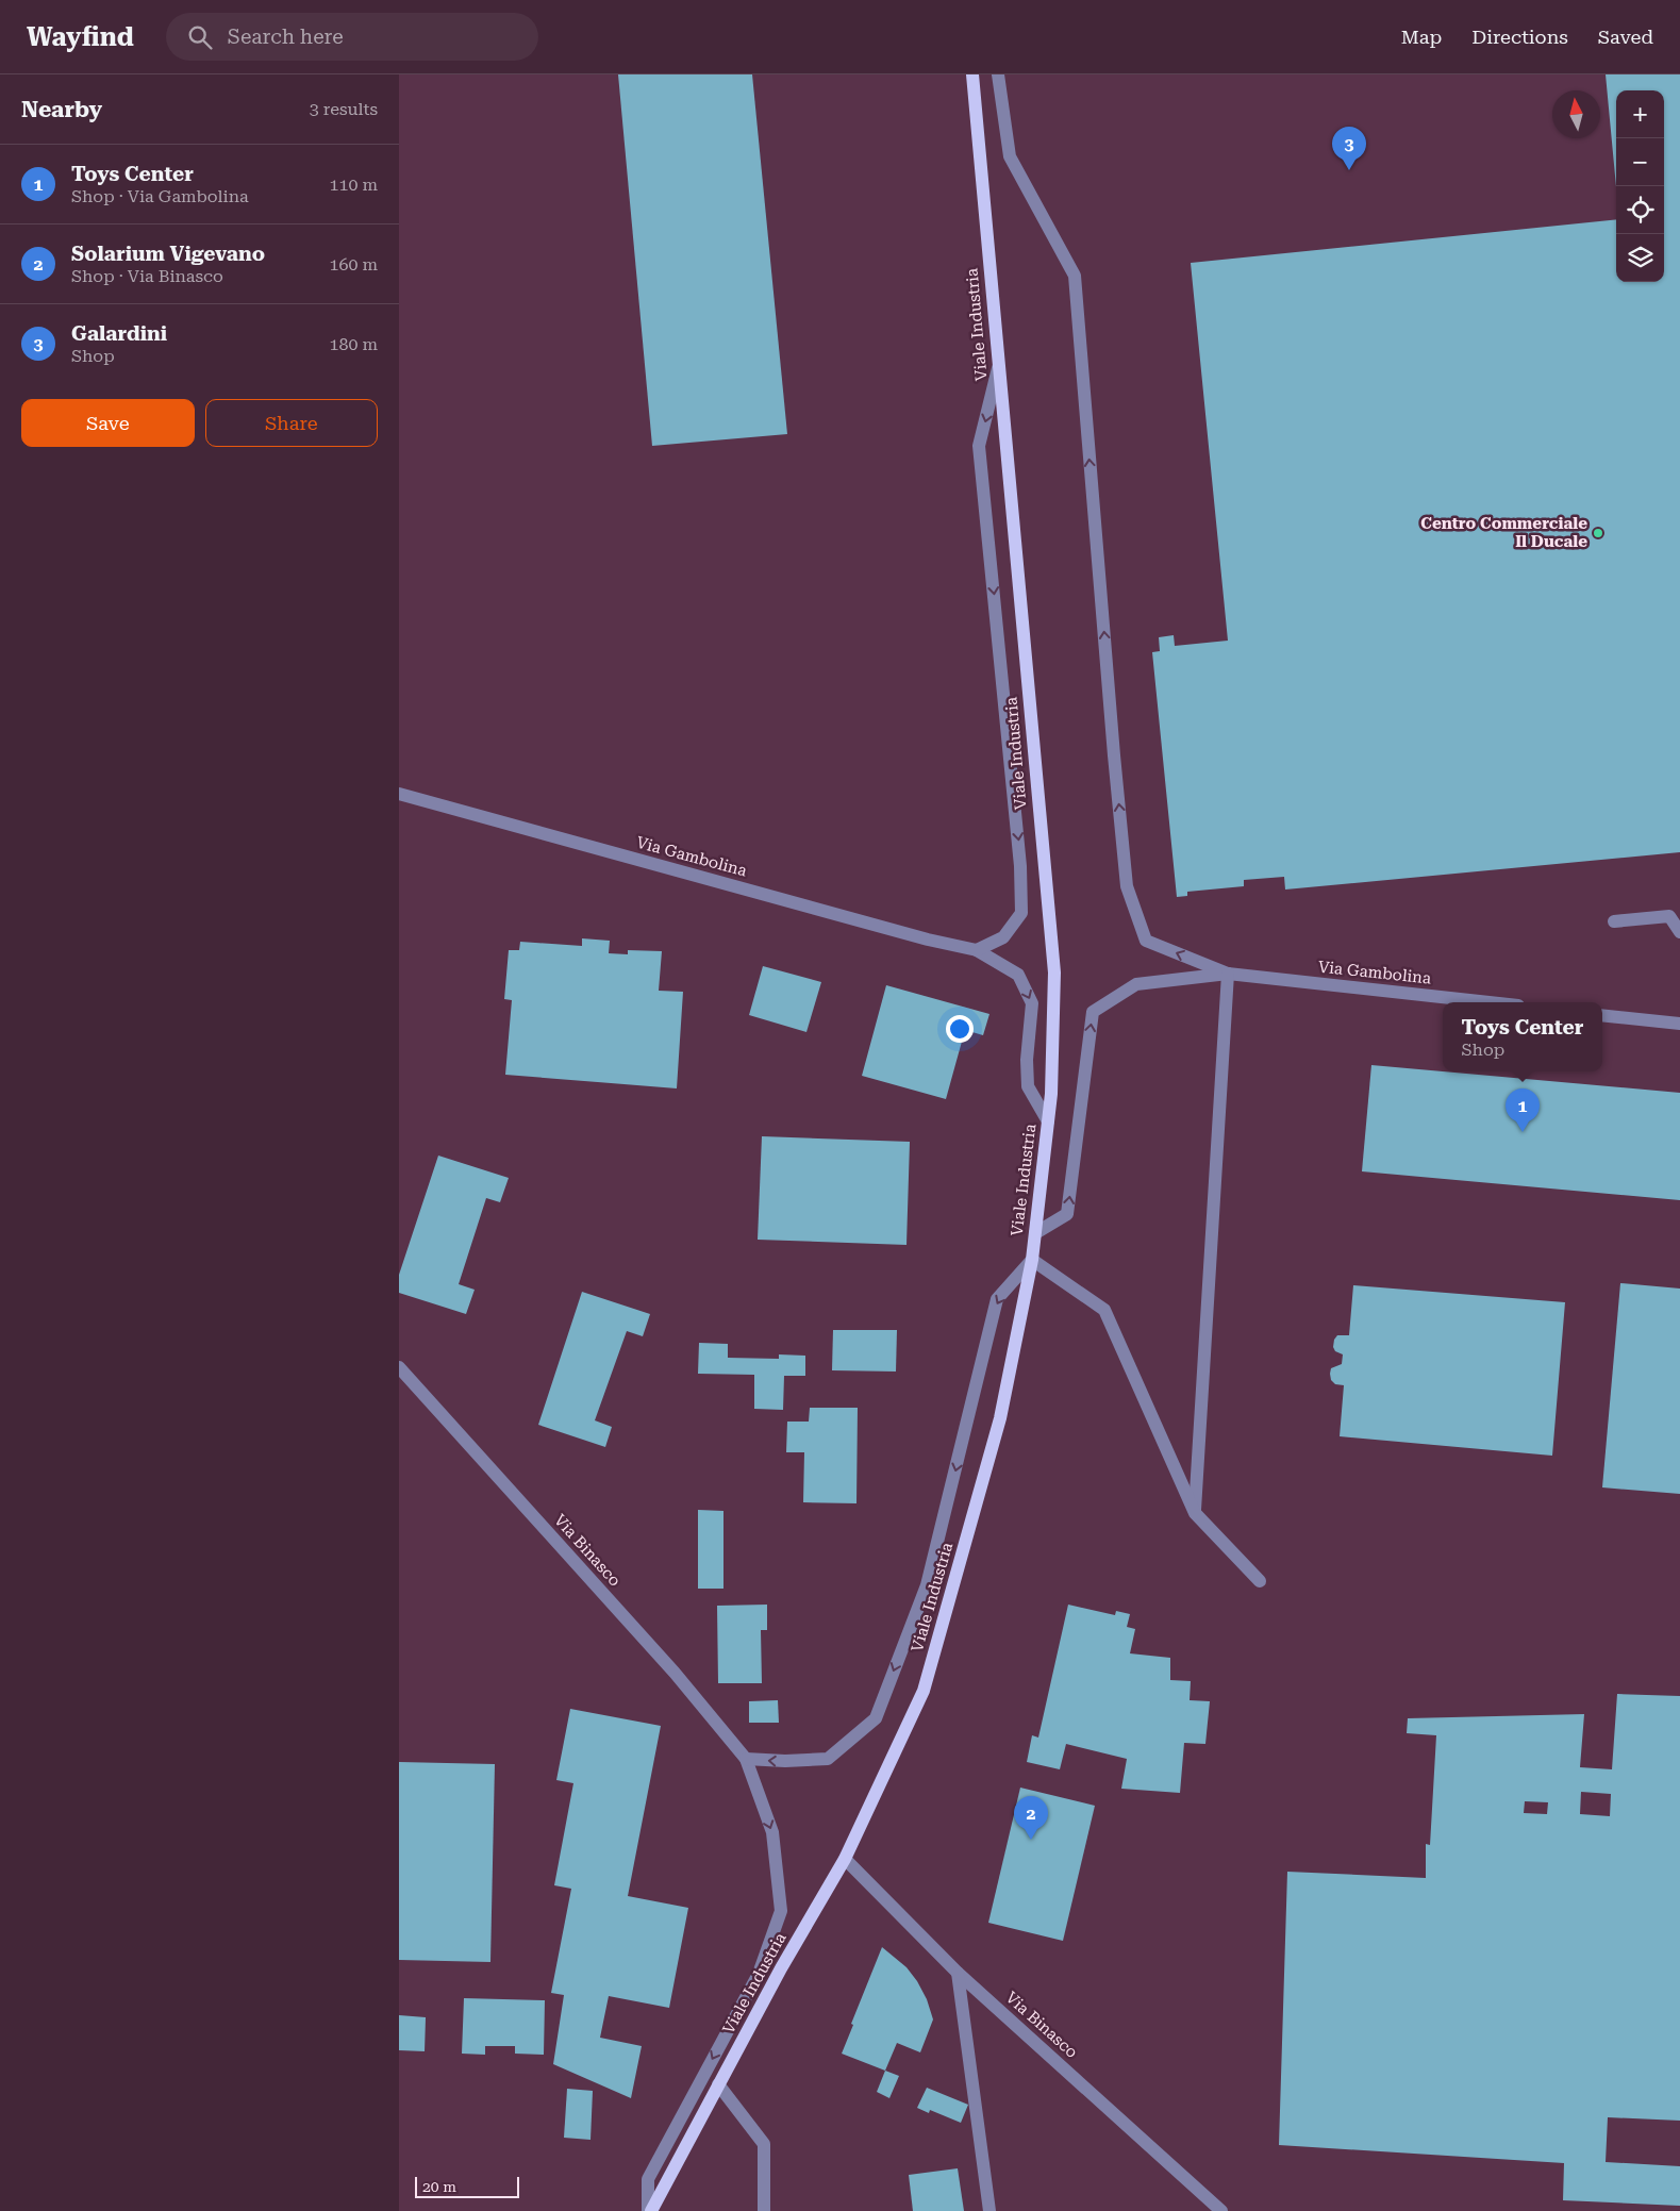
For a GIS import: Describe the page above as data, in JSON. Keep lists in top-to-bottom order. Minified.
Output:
{"streets":{"main road":["Viale Industria"],"street":["Via Gambolina","Via Binasco"]},"crossings":[["Viale Industria","Via Gambolina"],["Viale Industria","Via Binasco"]],"places":["Centro Commerciale Il Ducale"],"scale_bar":"20 m","north":"top","page":{"header":"Wayfind","search":"Search here","nav":["Map","Directions","Saved"],"heading":["Nearby","3 results"],"map_buttons":["+","−"],"pins":["3","1","2"],"list":[{"mark":"1","name":"Toys Center","note":"Shop · Via Gambolina","value":"110 m"},{"mark":"2","name":"Solarium Vigevano","note":"Shop · Via Binasco","value":"160 m"},{"mark":"3","name":"Galardini","note":"Shop","value":"180 m"}],"buttons":["Save","Share"],"popup":["Toys Center","Shop"],"scale":"20 m"}}
